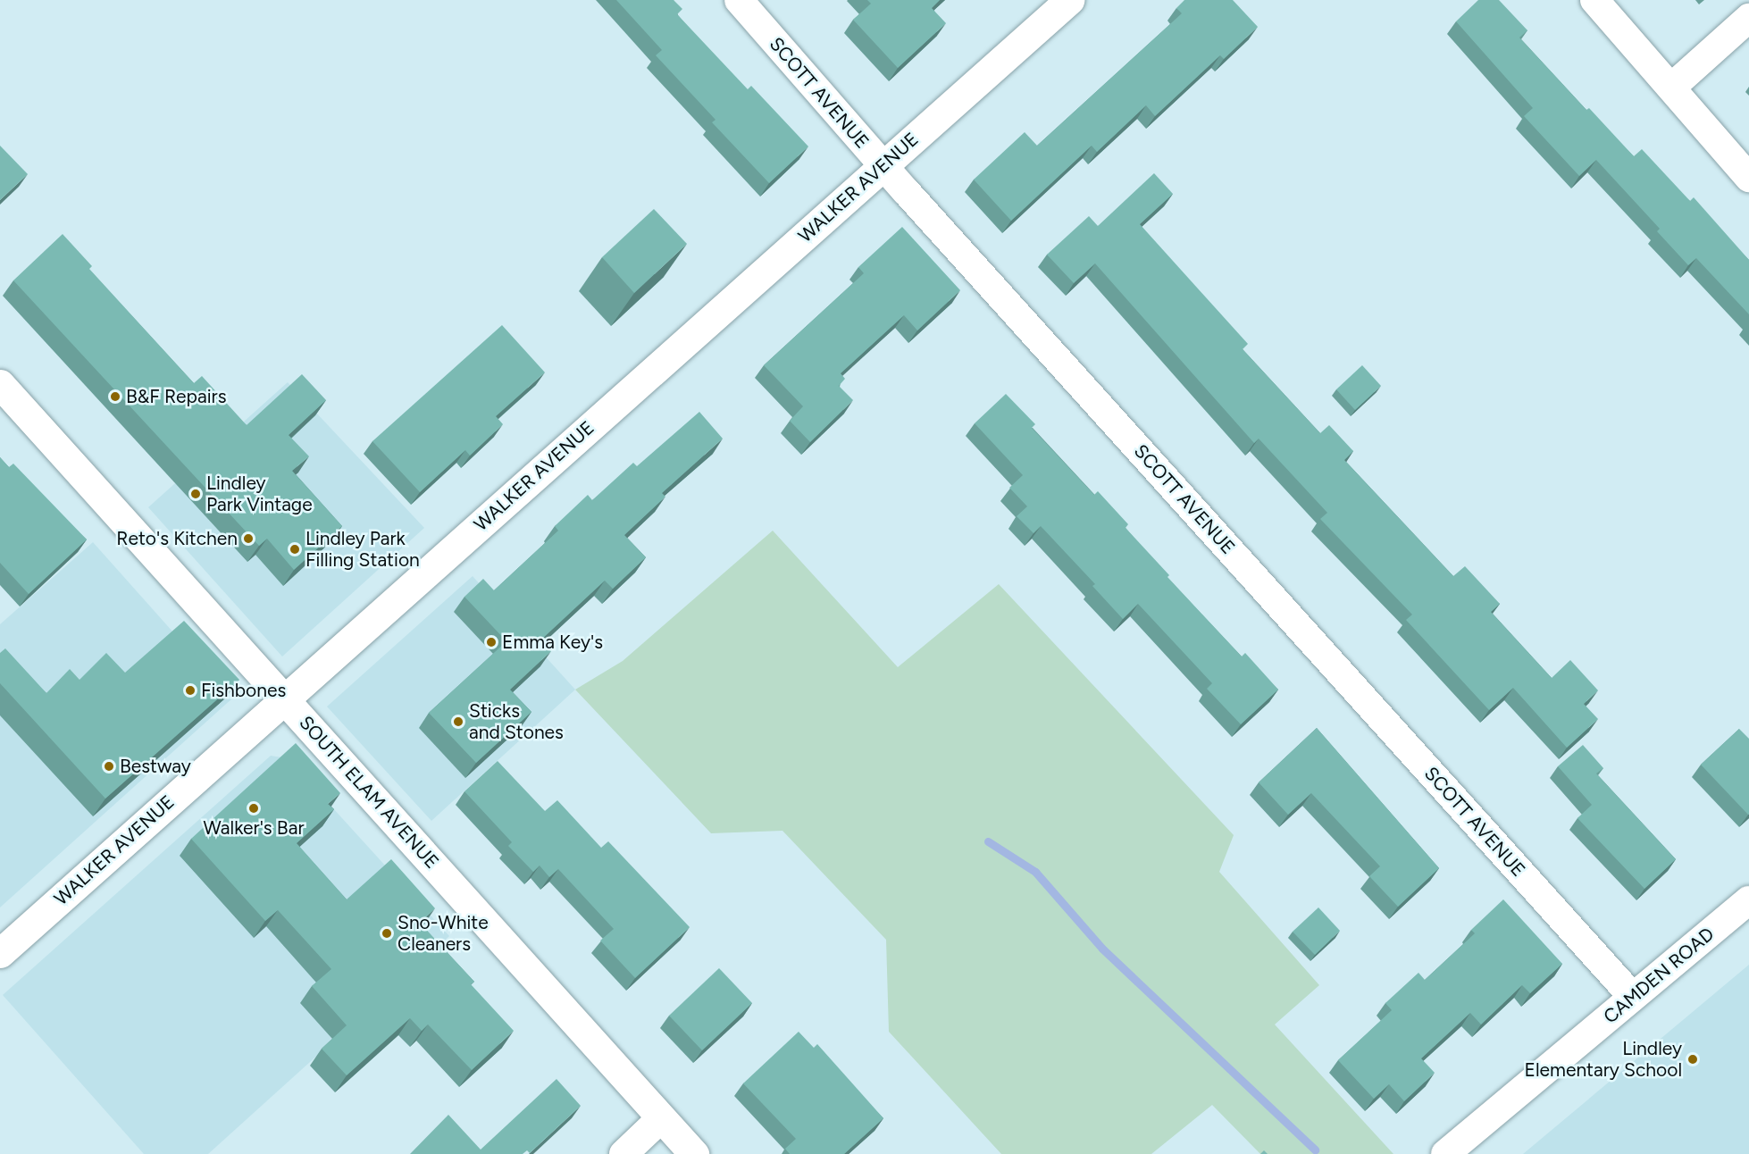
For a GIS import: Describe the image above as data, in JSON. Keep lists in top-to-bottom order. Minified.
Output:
{"streets":{"street":["SCOTT AVENUE","WALKER AVENUE","SOUTH ELAM AVENUE","CAMDEN ROAD"]},"crossings":[["SCOTT AVENUE","WALKER AVENUE"],["SCOTT AVENUE","CAMDEN ROAD"],["WALKER AVENUE","SOUTH ELAM AVENUE"]],"places":["B&F Repairs","Lindley Park Vintage","Reto's Kitchen","Lindley Park Filling Station","Emma Key's","Fishbones","Sticks and Stones","Bestway","Walker's Bar","Sno-White Cleaners","Lindley Elementary School"]}
